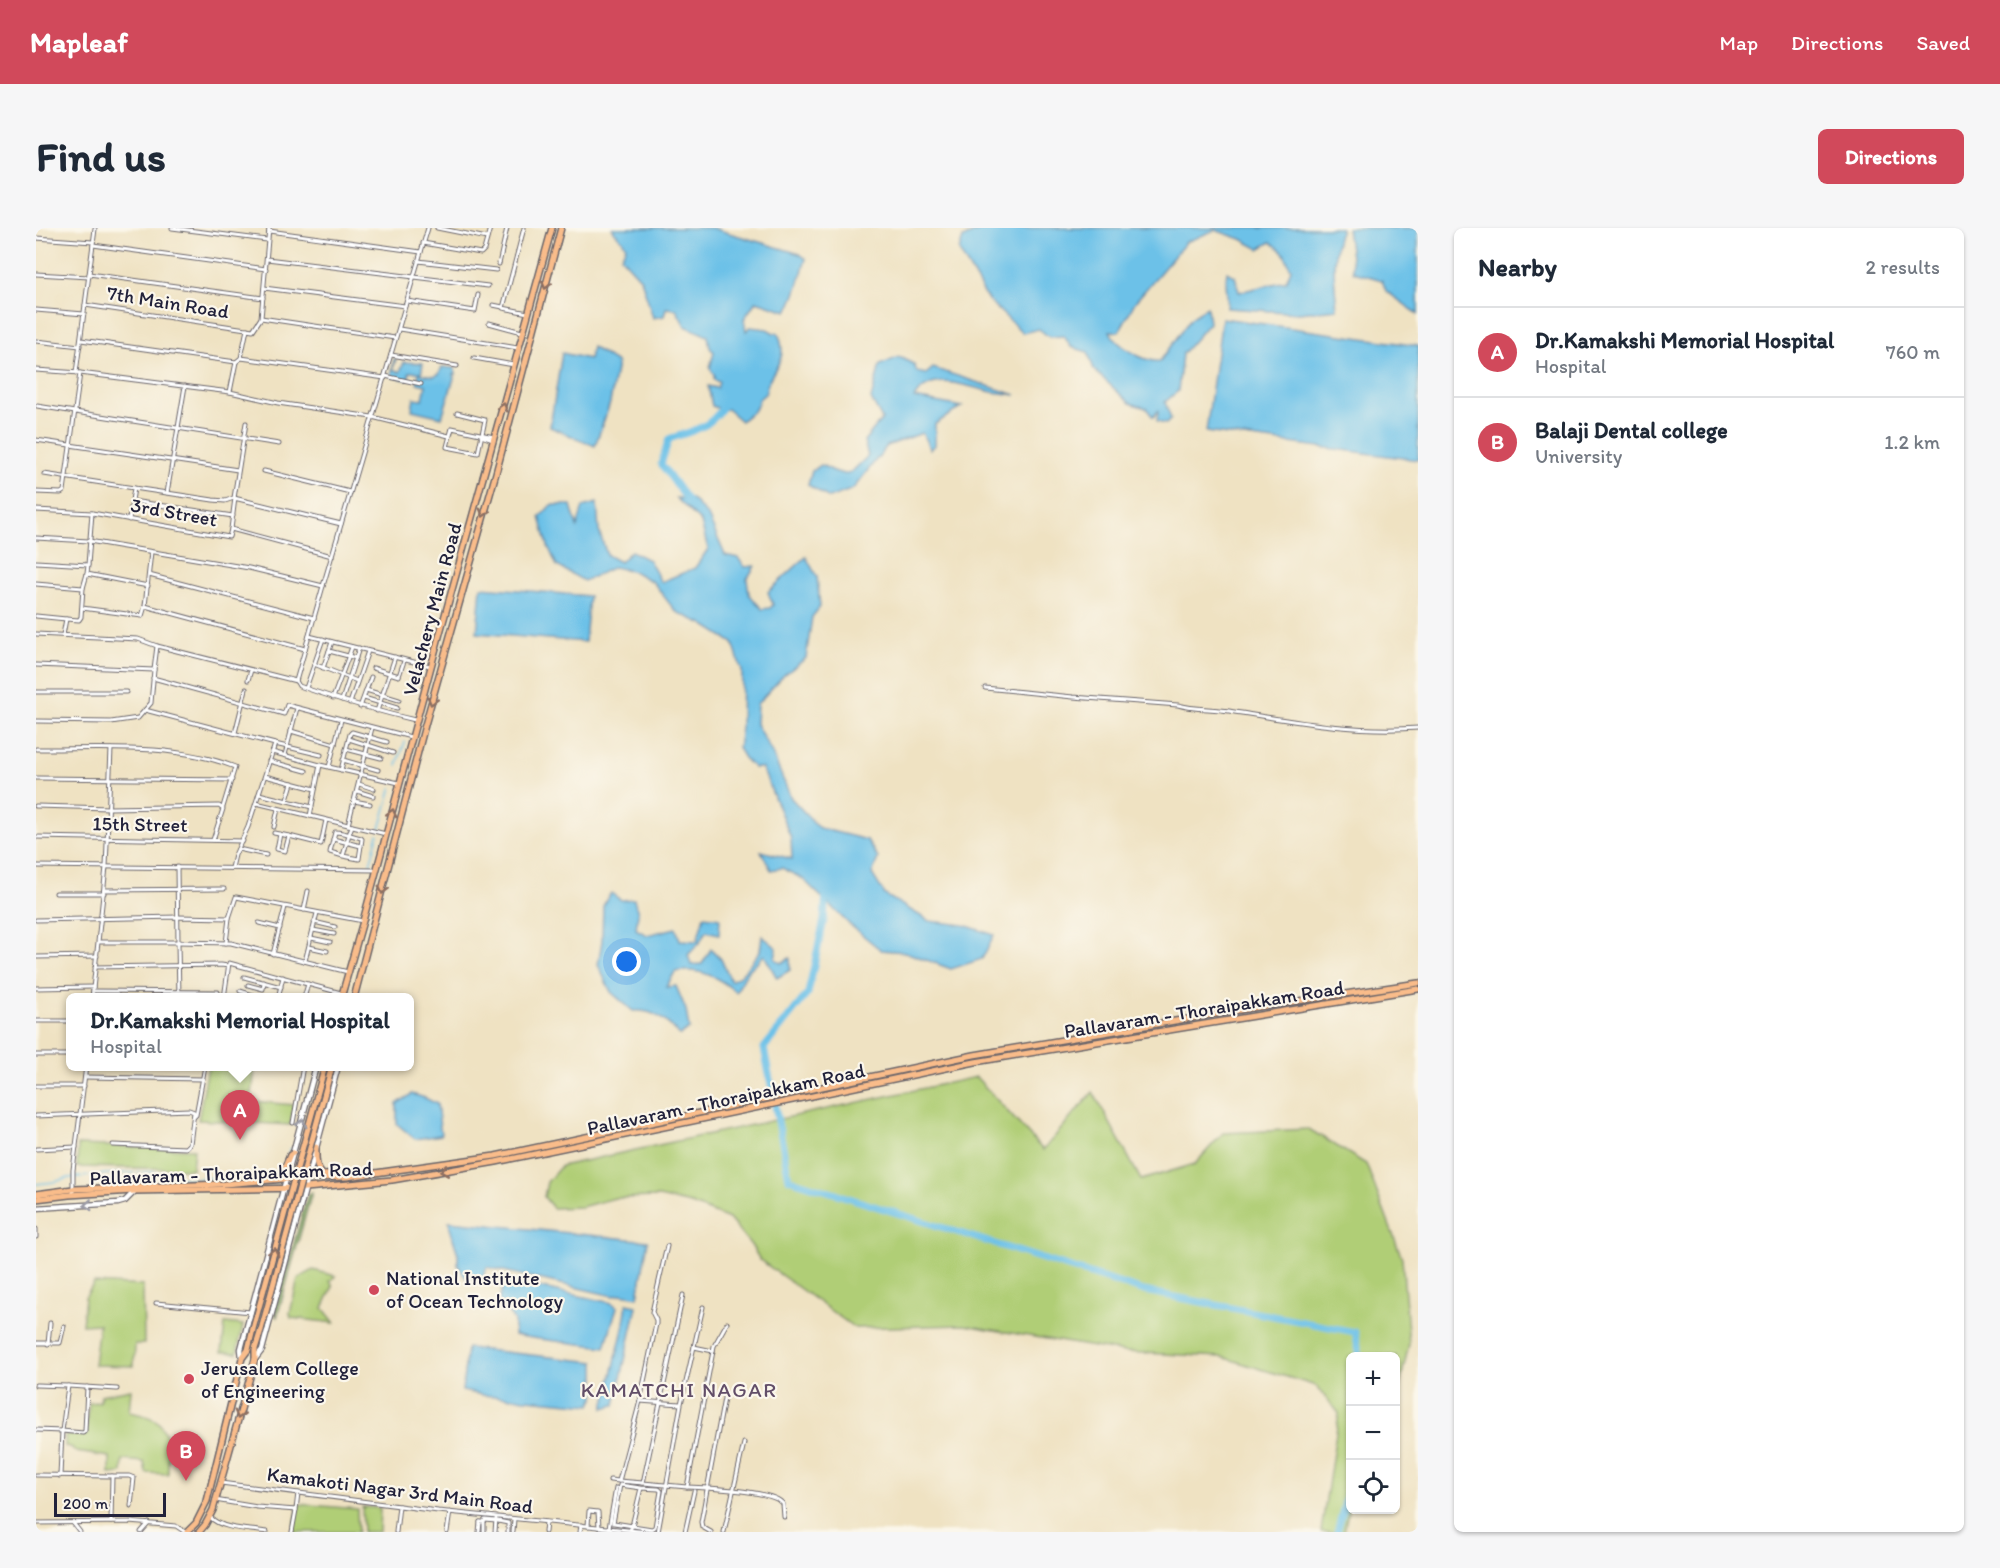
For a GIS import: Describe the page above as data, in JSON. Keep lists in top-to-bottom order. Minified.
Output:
{"streets":{"main road":["Velachery Main Road","Pallavaram - Thoraipakkam Road"],"street":["7th Main Road","3rd Street","15th Street","Kamakoti Nagar 3rd Main Road"]},"districts":["KAMATCHI NAGAR"],"places":["National Institute of Ocean Technology","Jerusalem College of Engineering"],"scale_bar":"200 m","page":{"header":"Mapleaf","nav":["Map","Directions","Saved"],"buttons":"Directions","title":"Find us","heading":["Nearby","2 results"],"list":[{"mark":"A","name":"Dr.Kamakshi Memorial Hospital","note":"Hospital","value":"760 m"},{"mark":"B","name":"Balaji Dental college","note":"University","value":"1.2 km"}],"popup":["Dr.Kamakshi Memorial Hospital","Hospital"],"pins":["A","B"],"map_buttons":["+","−"],"scale":"200 m"}}
